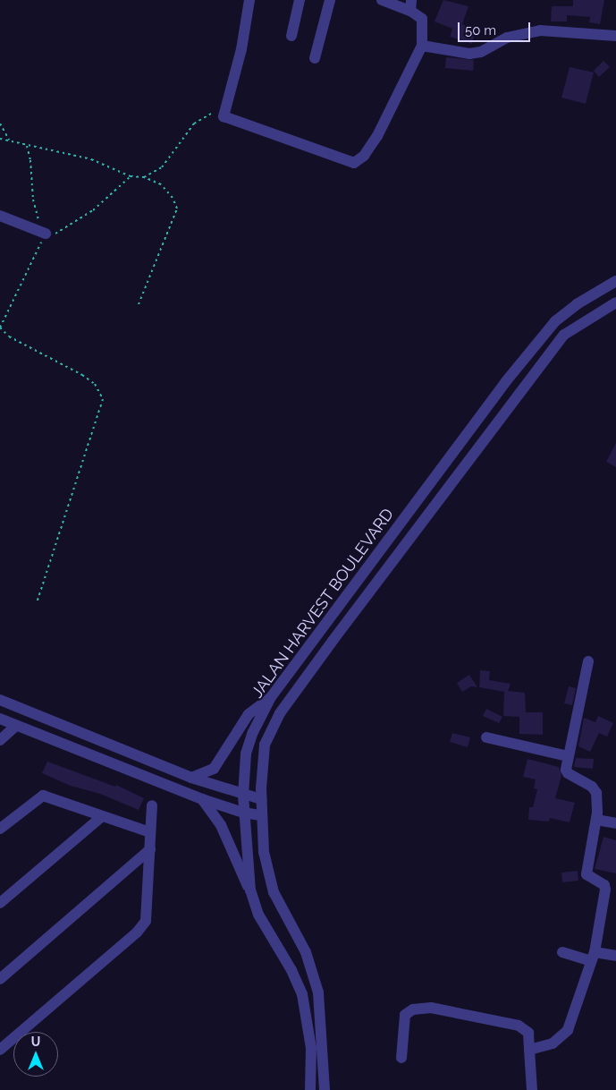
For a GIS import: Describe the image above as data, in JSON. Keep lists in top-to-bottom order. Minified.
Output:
{"streets":{"street":["JALAN HARVEST BOULEVARD"]},"scale_bar":"50 m","north":"top"}
